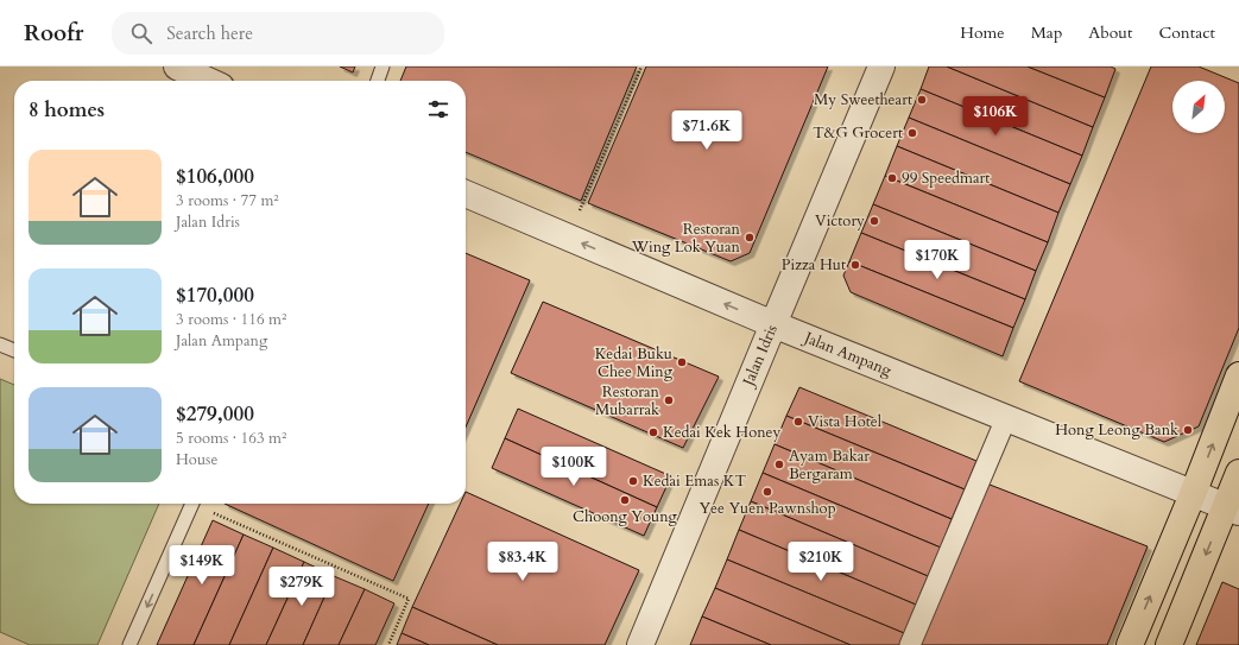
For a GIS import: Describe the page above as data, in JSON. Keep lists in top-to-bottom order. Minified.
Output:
{"streets":{"street":["Jalan Ampang","Jalan Idris"]},"crossings":[["Jalan Ampang","Jalan Idris"]],"places":["My Sweetheart","T&G Grocert","99 Speedmart","Victory","Restoran Wing Lok Yuan","Pizza Hut","Kedai Buku Chee Ming","Restoran Mubarrak","Vista Hotel","Hong Leong Bank","Kedai Kek Honey","Ayam Bakar Bergaram","Kedai Emas KT","Yee Yuen Pawnshop","Choong Young"],"north":"top right","page":{"header":"Roofr","search":"Search here","nav":["Home","Map","About","Contact"],"heading":"8 homes","price":["$106K","$71.6K","$170K","$100K","$83.4K","$210K","$149K","$279K"],"list":[{"name":"$106,000","note":"3 rooms · 77 m² · Jalan Idris"},{"name":"$170,000","note":"3 rooms · 116 m² · Jalan Ampang"},{"name":"$279,000","note":"5 rooms · 163 m² · House"}]}}
